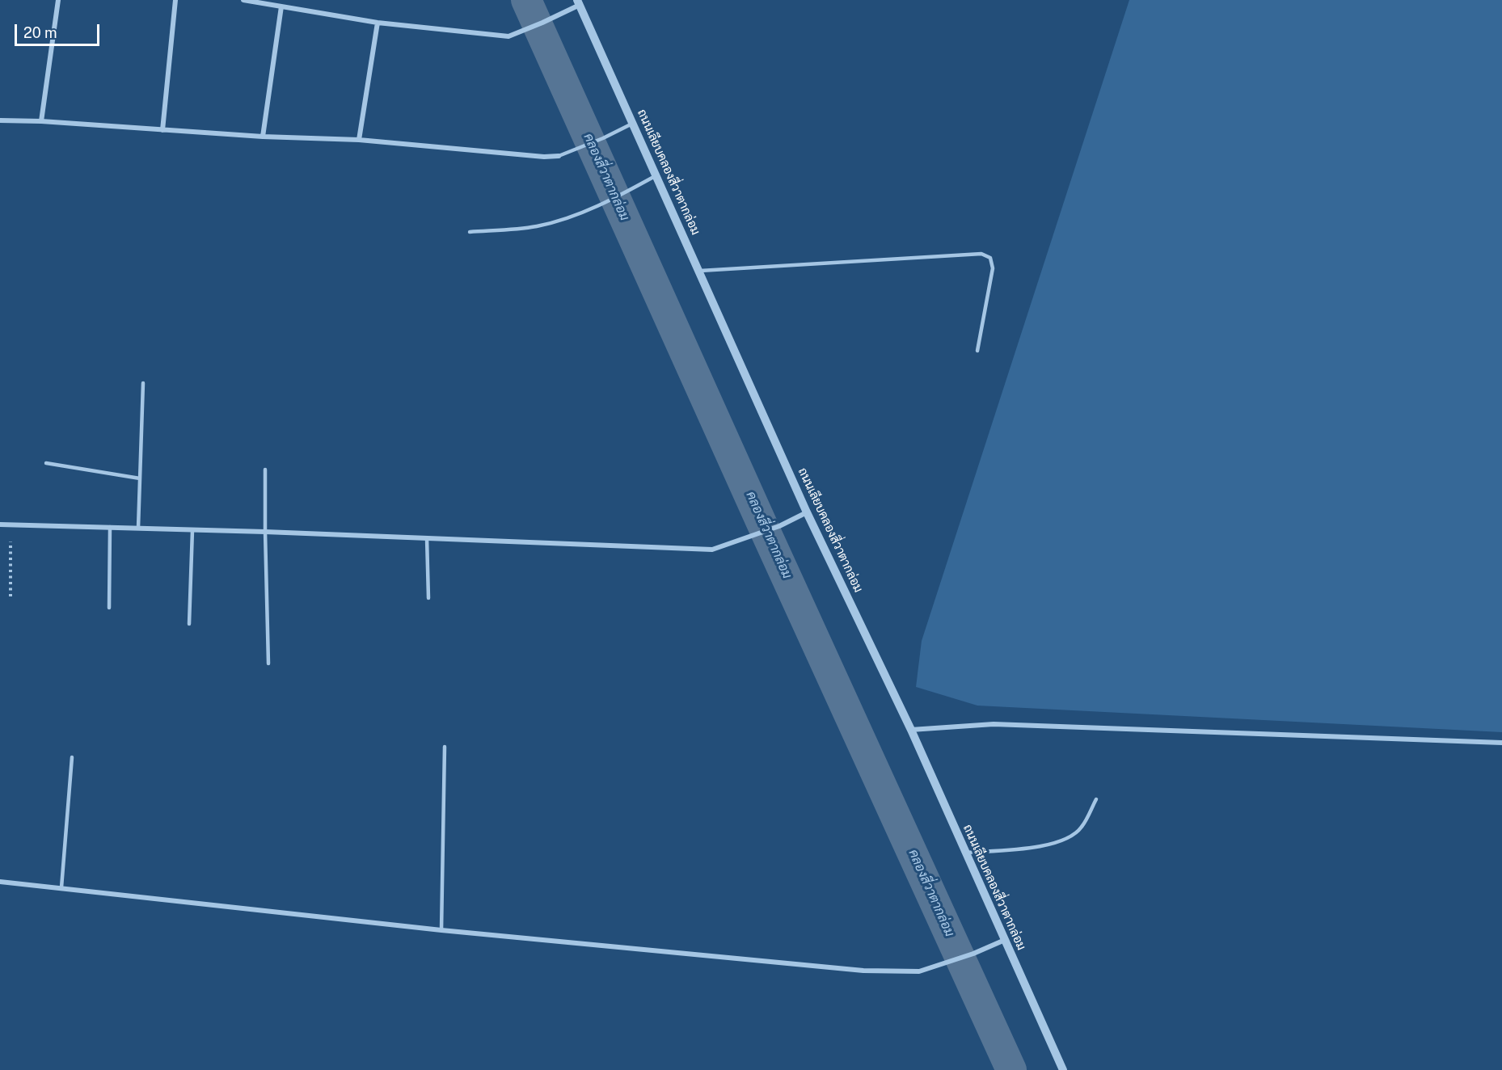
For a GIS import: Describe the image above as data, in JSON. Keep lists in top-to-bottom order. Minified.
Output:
{"streets":{"street":["ถนนเลียบคลองสี่วาตากล่อม"]},"water":["คลองสี่วาตากล่อม"],"scale_bar":"20 m"}
